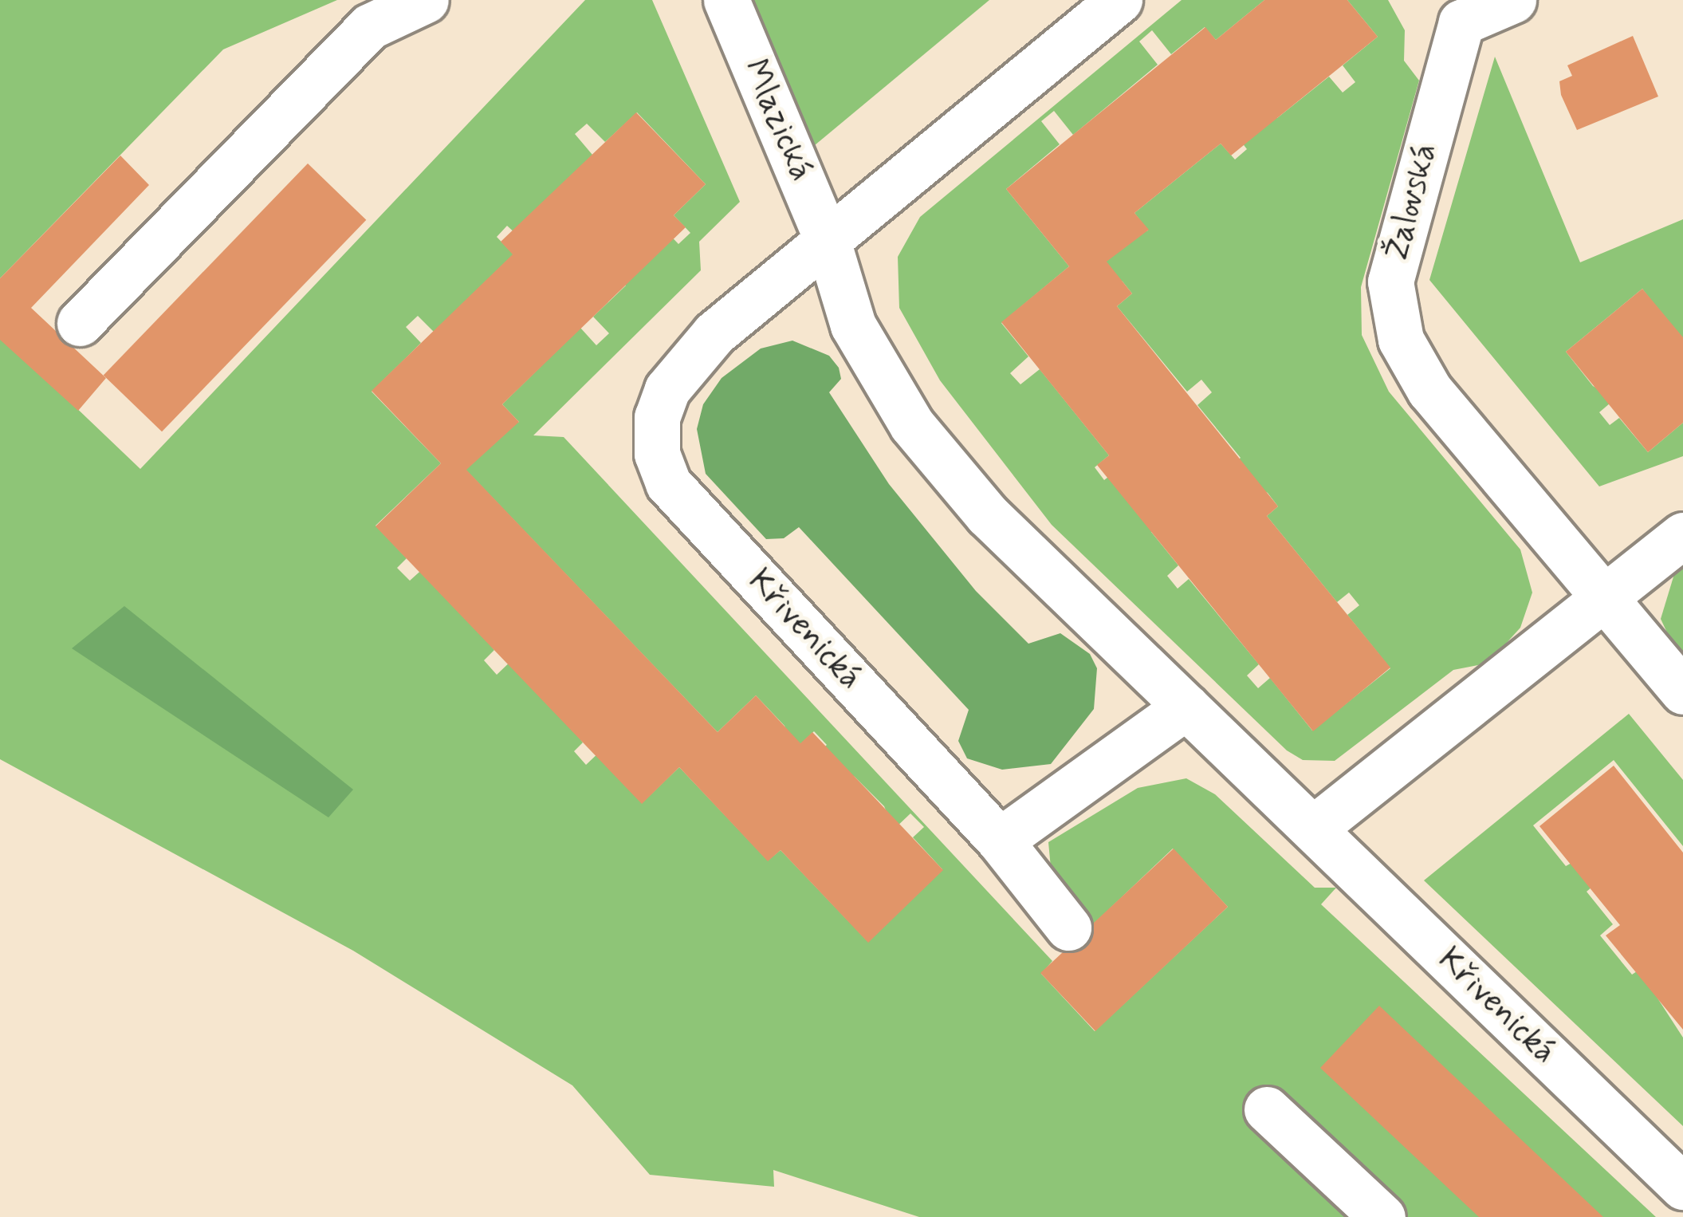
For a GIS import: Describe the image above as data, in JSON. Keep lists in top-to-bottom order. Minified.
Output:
{"streets":{"street":["Mlazická","Žalovská","Křivenická"]},"crossings":[["Mlazická","Křivenická"]]}
